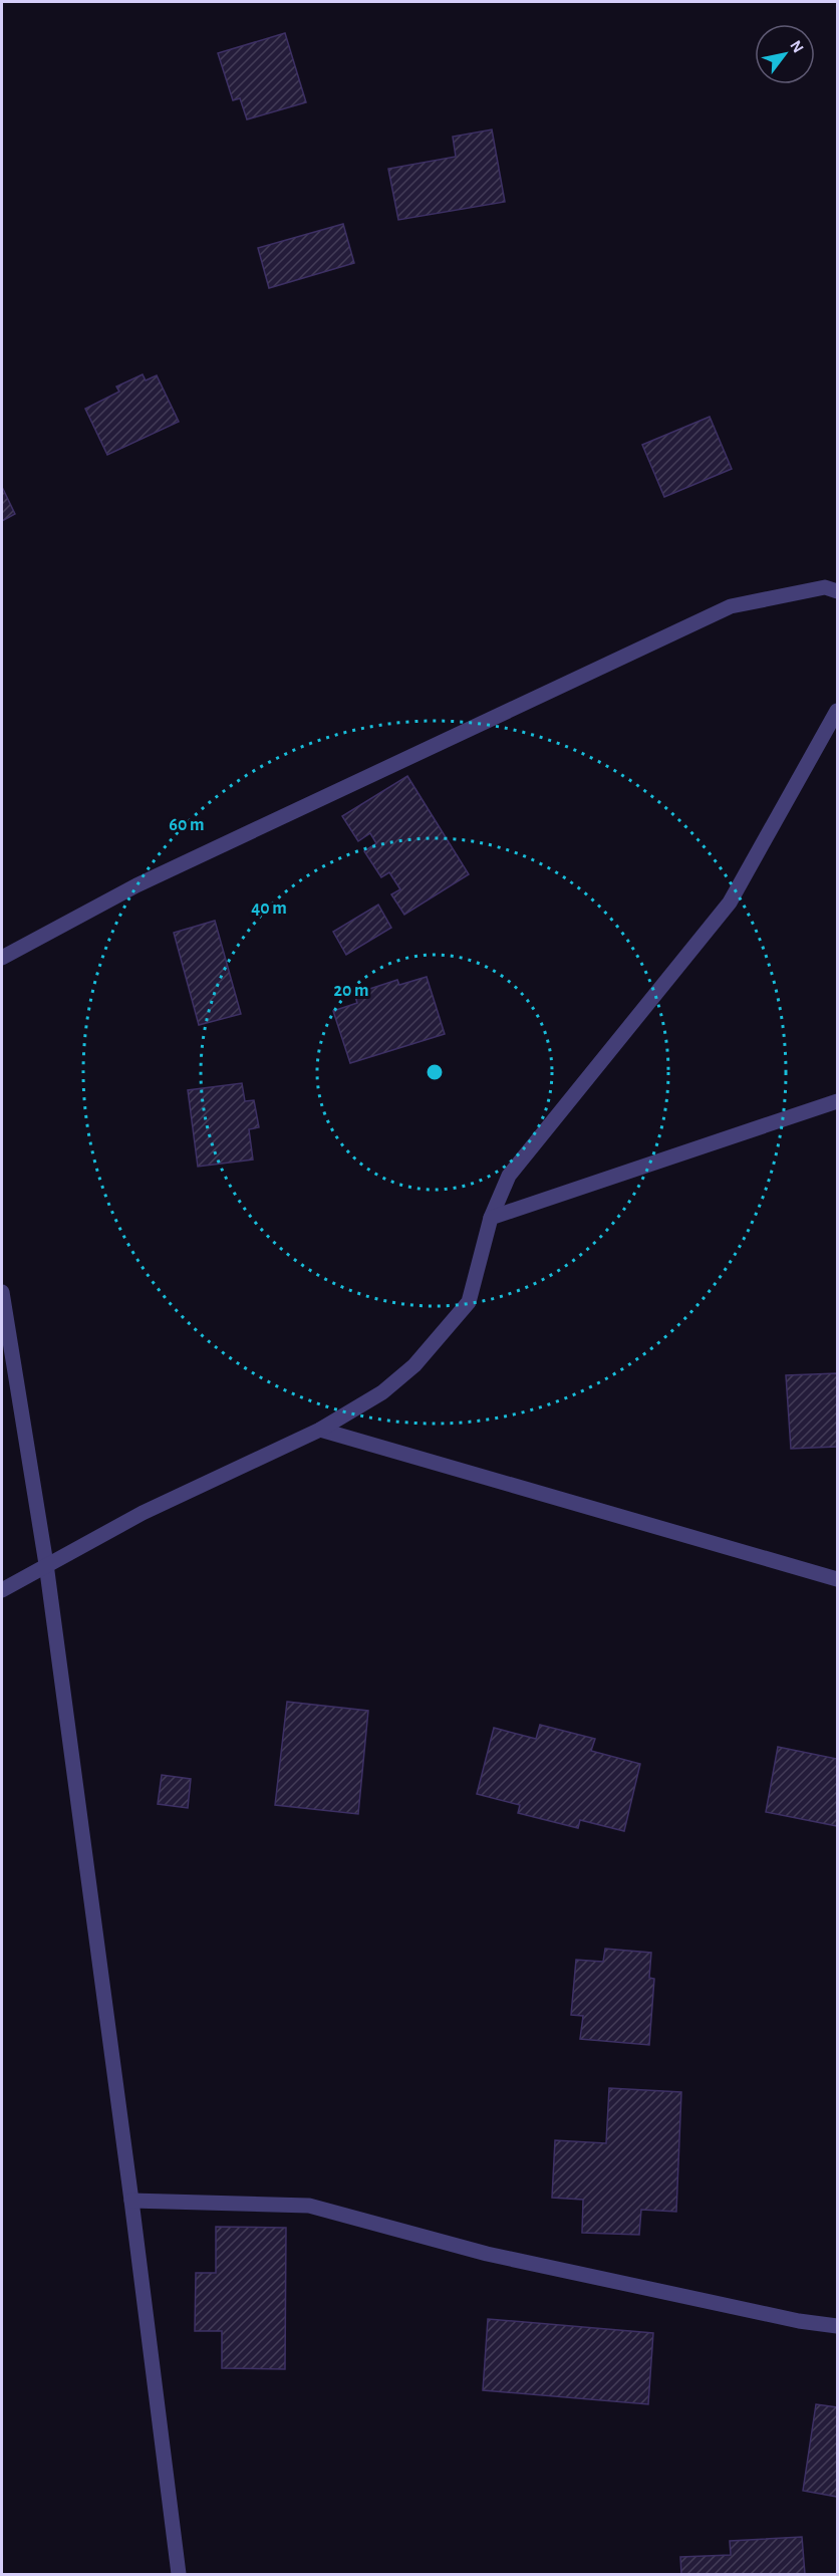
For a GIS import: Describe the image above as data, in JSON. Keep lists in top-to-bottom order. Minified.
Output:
{"north":"top right","rings":["60 m","40 m","20 m"]}
